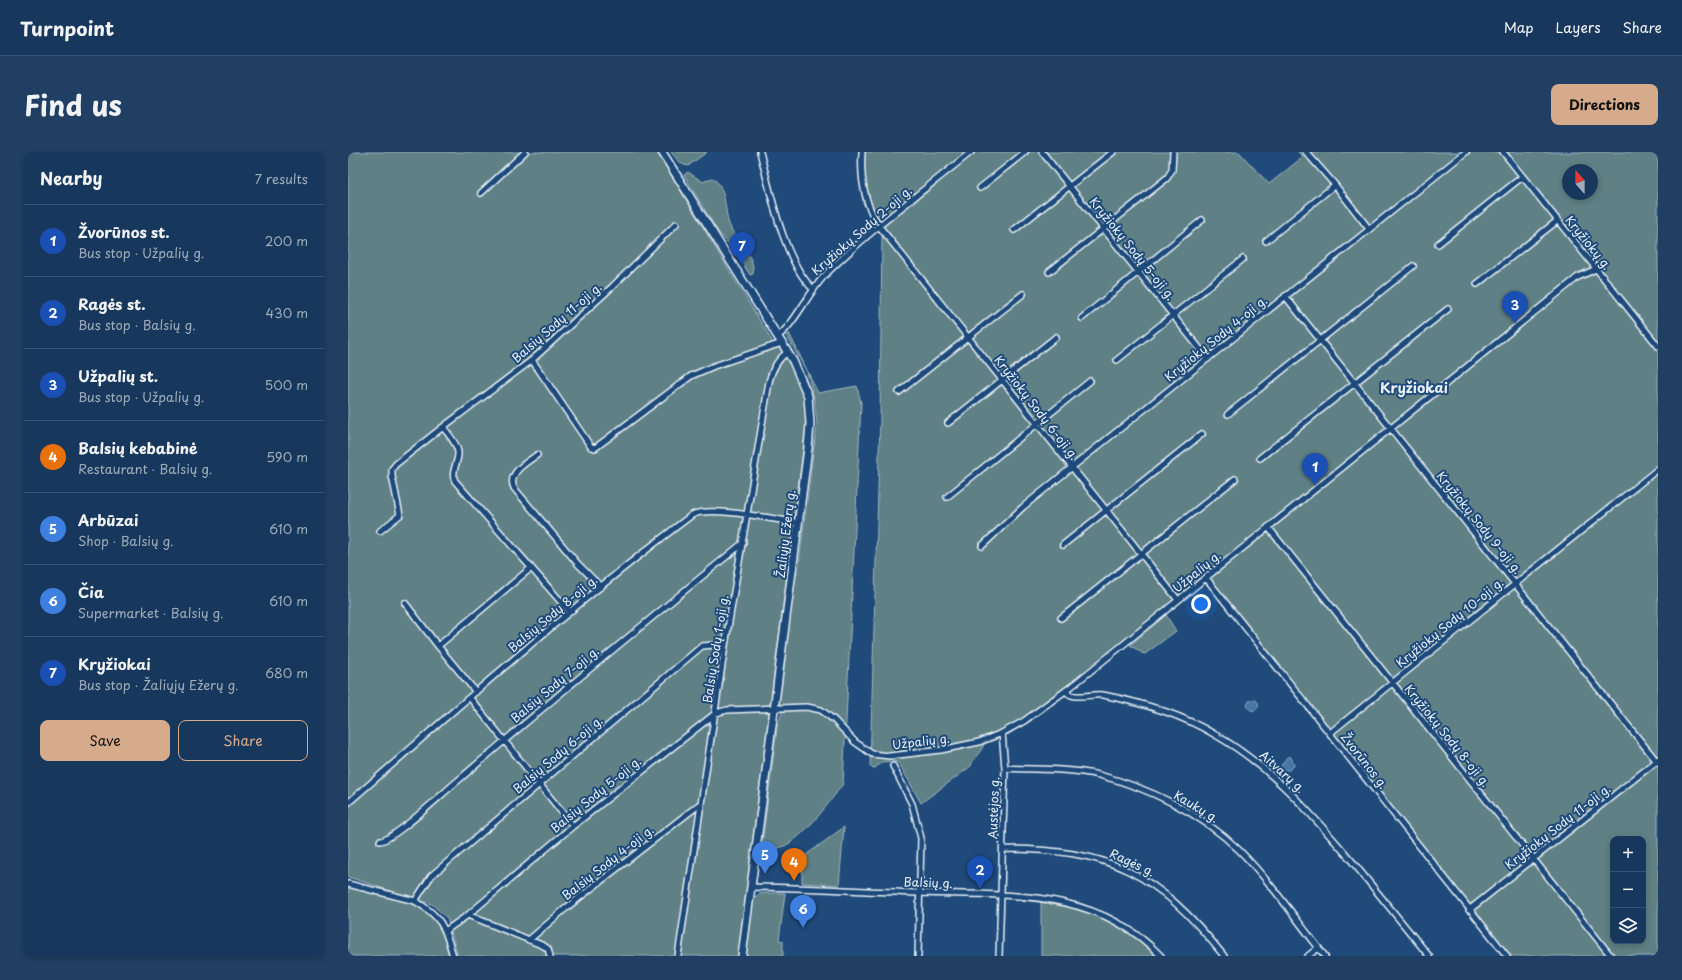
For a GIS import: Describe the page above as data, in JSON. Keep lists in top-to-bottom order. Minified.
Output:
{"streets":{"main road":["Žaliųjų Ežerų g."],"street":["Kryžiokų Sodų 2-oji g.","Kryžiokų g.","Kryžiokų Sodų 5-oji g.","Balsių Sodų 11-oji g.","Kryžiokų Sodų 4-oji g.","Kryžiokų Sodų 6-oji g.","Kryžiokų Sodų 9-oji g.","Užpalių g.","Balsių Sodų 8-oji g.","Kryžiokų Sodų 10-oji g.","Balsių Sodų 1-oji g.","Balsių Sodų 7-oji g.","Kryžiokų Sodų 8-oji g.","Balsių Sodų 6-oji g.","Žvorūnos g.","Aitvarų g.","Balsių Sodų 5-oji g.","Kaukų g.","Austėjos g.","Kryžiokų Sodų 11-oji g.","Balsių Sodų 4-oji g.","Ragės g.","Balsių g."]},"crossings":[["Kryžiokų Sodų 2-oji g.","Kryžiokų Sodų 6-oji g."],["Kryžiokų Sodų 2-oji g.","Žaliųjų Ežerų g."],["Kryžiokų g.","Užpalių g."],["Kryžiokų Sodų 5-oji g.","Kryžiokų Sodų 4-oji g."],["Kryžiokų Sodų 4-oji g.","Kryžiokų Sodų 6-oji g."],["Kryžiokų Sodų 4-oji g.","Kryžiokų Sodų 9-oji g."],["Kryžiokų Sodų 6-oji g.","Užpalių g."],["Kryžiokų Sodų 9-oji g.","Užpalių g."],["Kryžiokų Sodų 9-oji g.","Kryžiokų Sodų 10-oji g."],["Kryžiokų Sodų 9-oji g.","Kryžiokų Sodų 11-oji g."],["Žaliųjų Ežerų g.","Užpalių g."],["Žaliųjų Ežerų g.","Balsių Sodų 8-oji g."],["Žaliųjų Ežerų g.","Balsių Sodų 1-oji g."],["Žaliųjų Ežerų g.","Balsių Sodų 5-oji g."],["Žaliųjų Ežerų g.","Balsių g."],["Užpalių g.","Kryžiokų Sodų 8-oji g."],["Užpalių g.","Žvorūnos g."],["Užpalių g.","Aitvarų g."],["Užpalių g.","Balsių Sodų 5-oji g."],["Užpalių g.","Austėjos g."],["Balsių Sodų 8-oji g.","Balsių Sodų 1-oji g."],["Kryžiokų Sodų 10-oji g.","Kryžiokų Sodų 8-oji g."],["Kryžiokų Sodų 10-oji g.","Žvorūnos g."],["Balsių Sodų 1-oji g.","Balsių Sodų 7-oji g."],["Balsių Sodų 1-oji g.","Balsių Sodų 6-oji g."],["Balsių Sodų 1-oji g.","Balsių Sodų 5-oji g."],["Balsių Sodų 1-oji g.","Balsių Sodų 4-oji g."],["Kryžiokų Sodų 8-oji g.","Kryžiokų Sodų 11-oji g."],["Žvorūnos g.","Kryžiokų Sodų 11-oji g."],["Kaukų g.","Austėjos g."],["Austėjos g.","Ragės g."],["Austėjos g.","Balsių g."]],"districts":["Kryžiokai"],"north":"top","page":{"header":"Turnpoint","nav":["Map","Layers","Share"],"title":"Find us","buttons":["Directions",["Save","Share"]],"heading":["Nearby","7 results"],"list":[{"mark":"1","name":"Žvorūnos st.","note":"Bus stop · Užpalių g.","value":"200 m"},{"mark":"2","name":"Ragės st.","note":"Bus stop · Balsių g.","value":"430 m"},{"mark":"3","name":"Užpalių st.","note":"Bus stop · Užpalių g.","value":"500 m"},{"mark":"4","name":"Balsių kebabinė","note":"Restaurant · Balsių g.","value":"590 m"},{"mark":"5","name":"Arbūzai","note":"Shop · Balsių g.","value":"610 m"},{"mark":"6","name":"Čia","note":"Supermarket · Balsių g.","value":"610 m"},{"mark":"7","name":"Kryžiokai","note":"Bus stop · Žaliųjų Ežerų g.","value":"680 m"}],"pins":["7","3","1","5","4","2","6"],"map_buttons":["+","−"]}}
